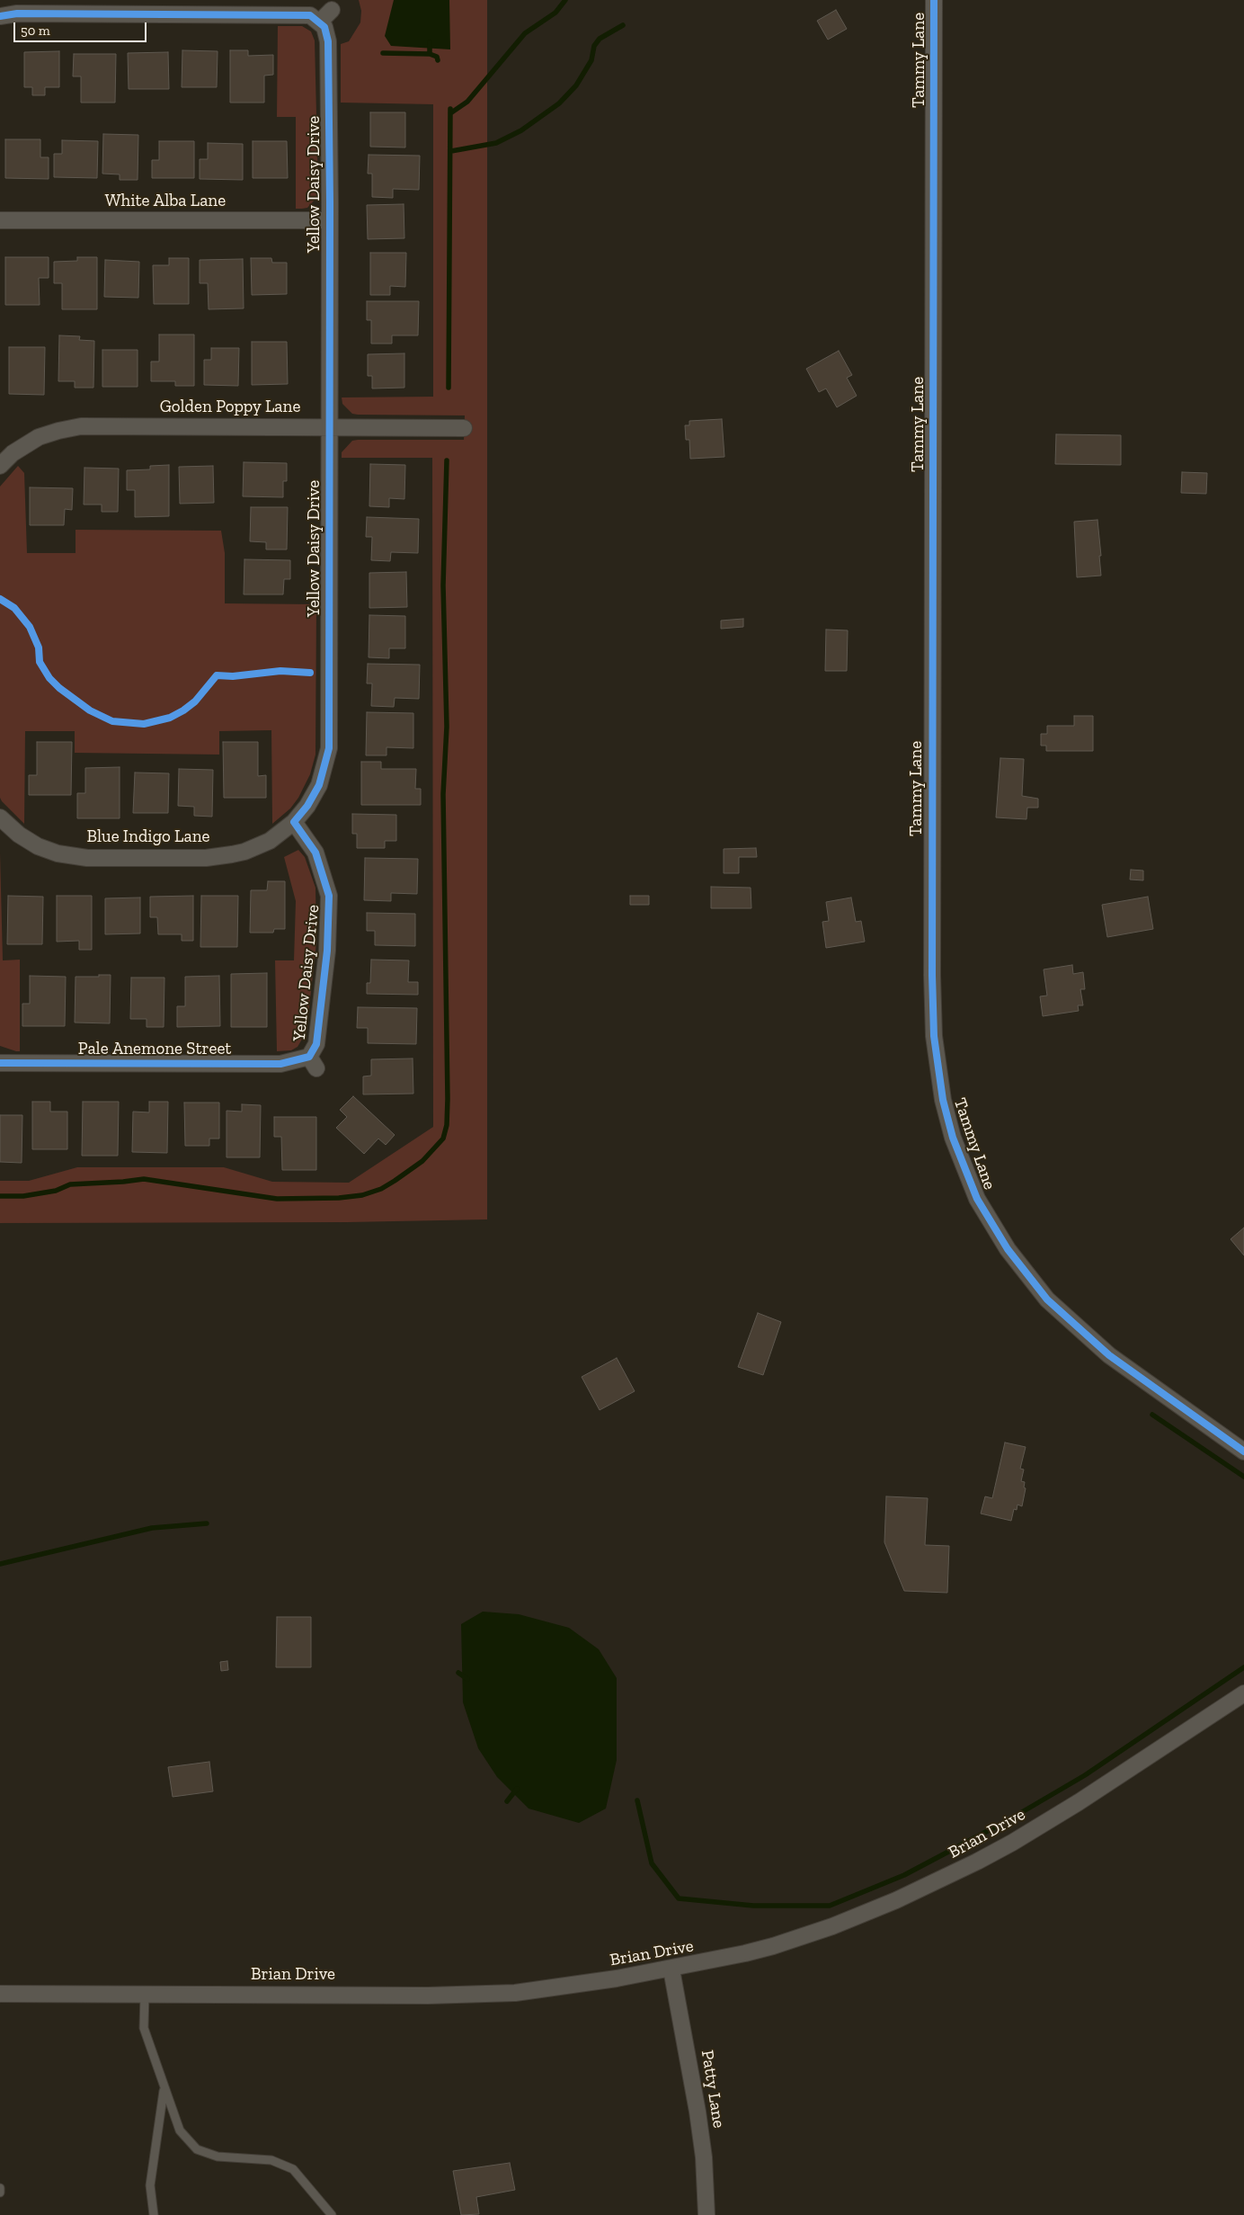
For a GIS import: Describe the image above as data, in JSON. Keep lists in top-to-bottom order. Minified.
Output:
{"streets":{"street":["Tammy Lane","Yellow Daisy Drive","White Alba Lane","Golden Poppy Lane","Blue Indigo Lane","Pale Anemone Street","Brian Drive","Patty Lane"]},"crossings":[["Yellow Daisy Drive","White Alba Lane"],["Yellow Daisy Drive","Golden Poppy Lane"],["Yellow Daisy Drive","Blue Indigo Lane"],["Yellow Daisy Drive","Pale Anemone Street"],["Brian Drive","Patty Lane"]],"scale_bar":"50 m"}
